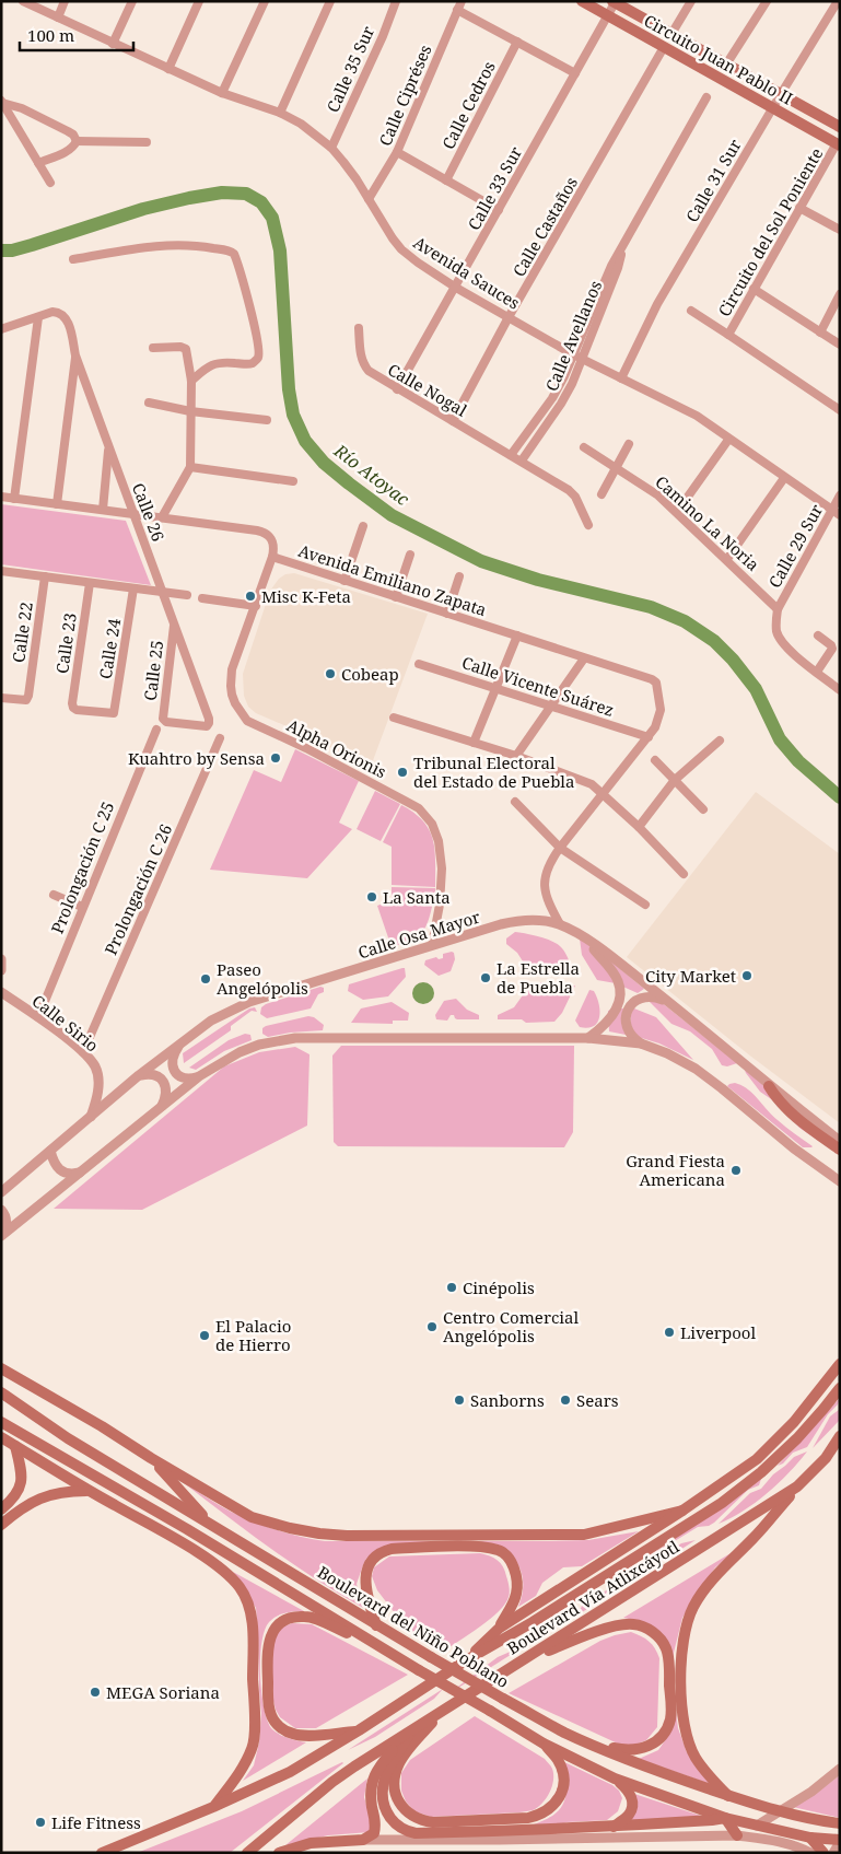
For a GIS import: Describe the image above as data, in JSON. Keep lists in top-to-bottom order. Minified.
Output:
{"streets":{"main road":["Circuito Juan Pablo II","Boulevard Vía Atlixcáyotl","Boulevard del Niño Poblano"],"street":["Calle 35 Sur","Calle Cipréses","Calle Cedros","Calle 31 Sur","Calle 33 Sur","Calle Castaños","Circuito del Sol Poniente","Avenida Sauces","Calle Avellanos","Calle Nogal","Calle 26","Camino La Noria","Calle 29 Sur","Avenida Emiliano Zapata","Calle 22","Calle 23","Calle 24","Calle 25","Calle Vicente Suárez","Alpha Orionis","Prolongación C 25","Prolongación C 26","Calle Osa Mayor","Calle Sirio"]},"crossings":[["Circuito Juan Pablo II","Calle 31 Sur"],["Circuito Juan Pablo II","Calle 33 Sur"],["Circuito Juan Pablo II","Calle Castaños"],["Circuito Juan Pablo II","Circuito del Sol Poniente"],["Calle 35 Sur","Avenida Sauces"],["Calle Cipréses","Avenida Sauces"],["Calle 31 Sur","Avenida Sauces"],["Calle 33 Sur","Avenida Sauces"],["Calle 33 Sur","Calle Nogal"],["Calle Castaños","Avenida Sauces"],["Calle Castaños","Calle Nogal"],["Avenida Sauces","Calle Avellanos"],["Avenida Sauces","Calle 29 Sur"],["Calle Avellanos","Calle Nogal"],["Calle 26","Avenida Emiliano Zapata"],["Calle 26","Calle 25"],["Camino La Noria","Calle 29 Sur"],["Avenida Emiliano Zapata","Calle Vicente Suárez"],["Calle 23","Calle 24"],["Alpha Orionis","Calle Osa Mayor"],["Prolongación C 25","Calle Sirio"],["Prolongación C 26","Calle Sirio"],["Calle Osa Mayor","Calle Sirio"]],"water":["Río Atoyac"],"places":["Misc K-Feta","Cobeap","Kuahtro by Sensa","Tribunal Electoral del Estado de Puebla","La Santa","City Market","La Estrella de Puebla","Paseo Angelópolis","Grand Fiesta Americana","Cinépolis","Centro Comercial Angelópolis","Liverpool","El Palacio de Hierro","Sanborns","Sears","MEGA Soriana","Life Fitness"],"scale_bar":"100 m"}
